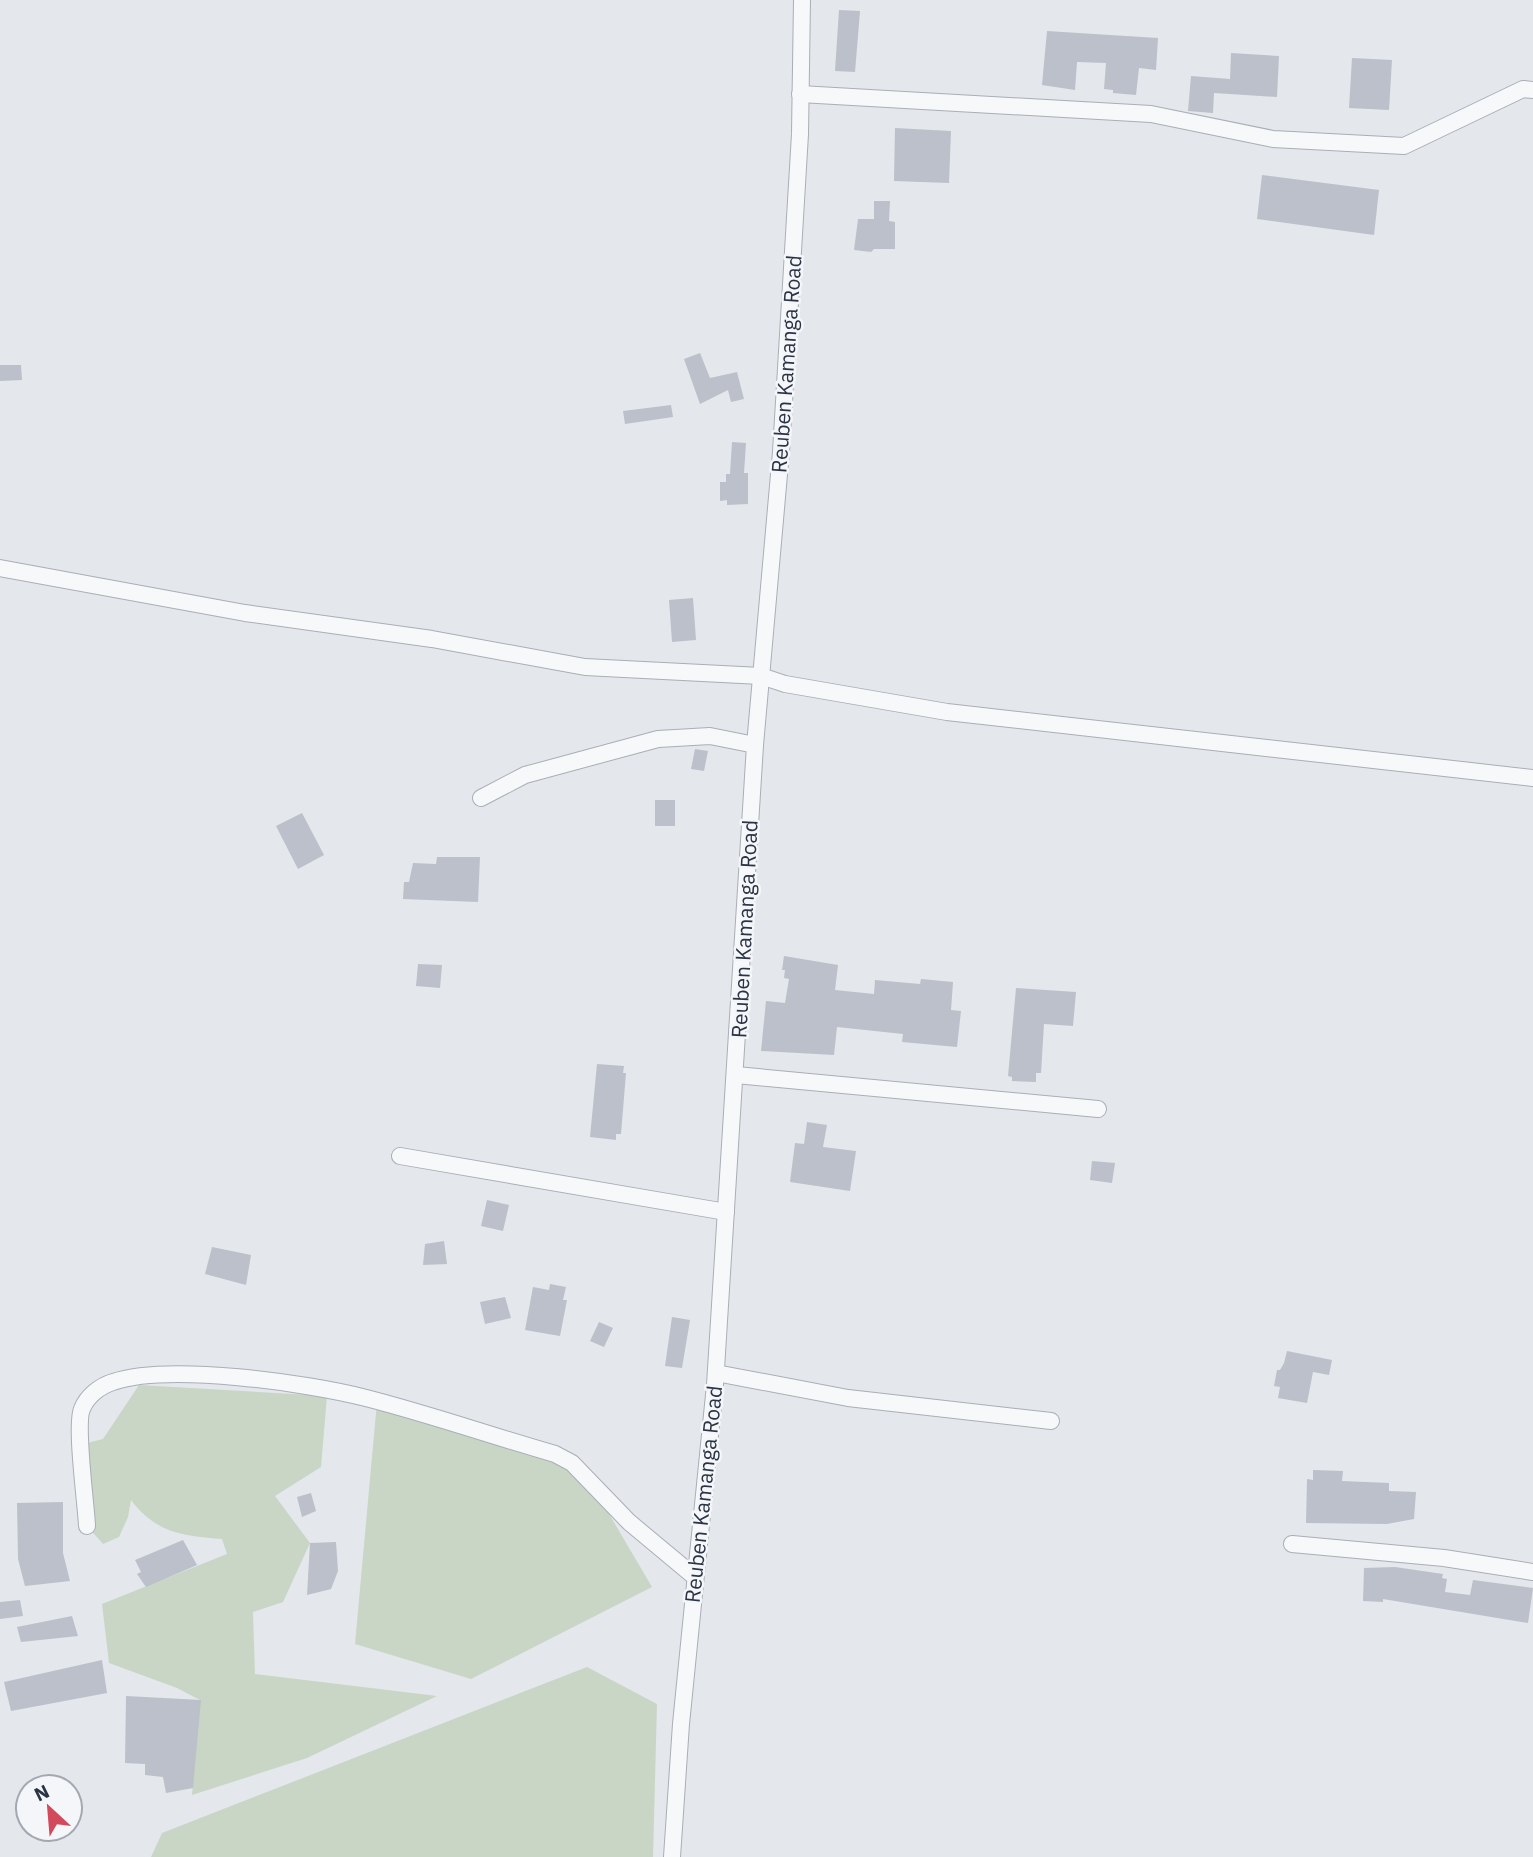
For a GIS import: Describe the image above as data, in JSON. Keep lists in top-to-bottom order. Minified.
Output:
{"streets":{"street":["Reuben Kamanga Road"]},"north":"top left"}
